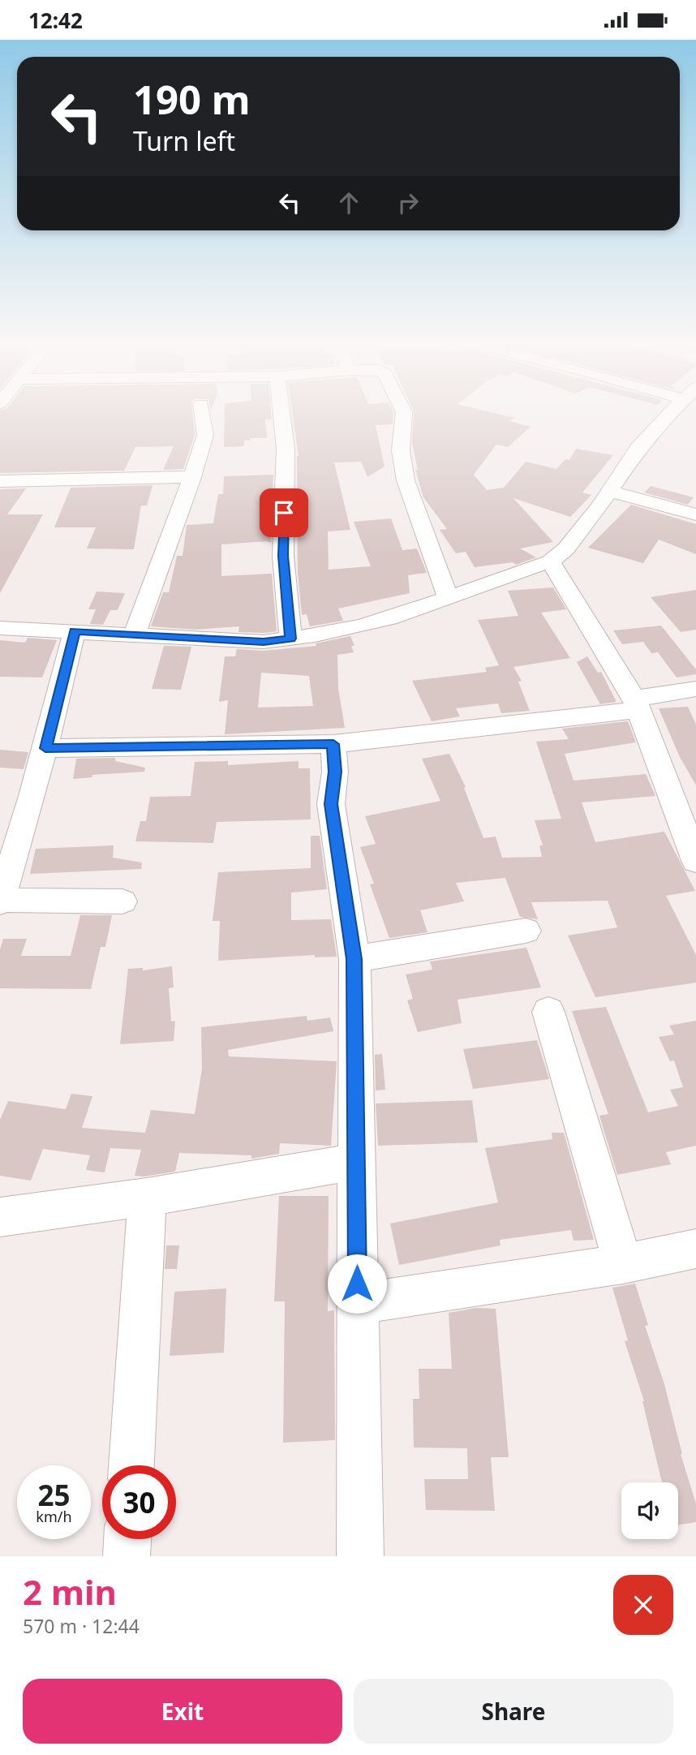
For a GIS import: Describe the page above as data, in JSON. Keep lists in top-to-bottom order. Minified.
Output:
{"page":{"status":"12:42","turn":["190 m","Turn left"],"speed":"25 km/h","limit":"30","heading":["2 min","570 m · 12:44"],"buttons":["Exit","Share"]}}
